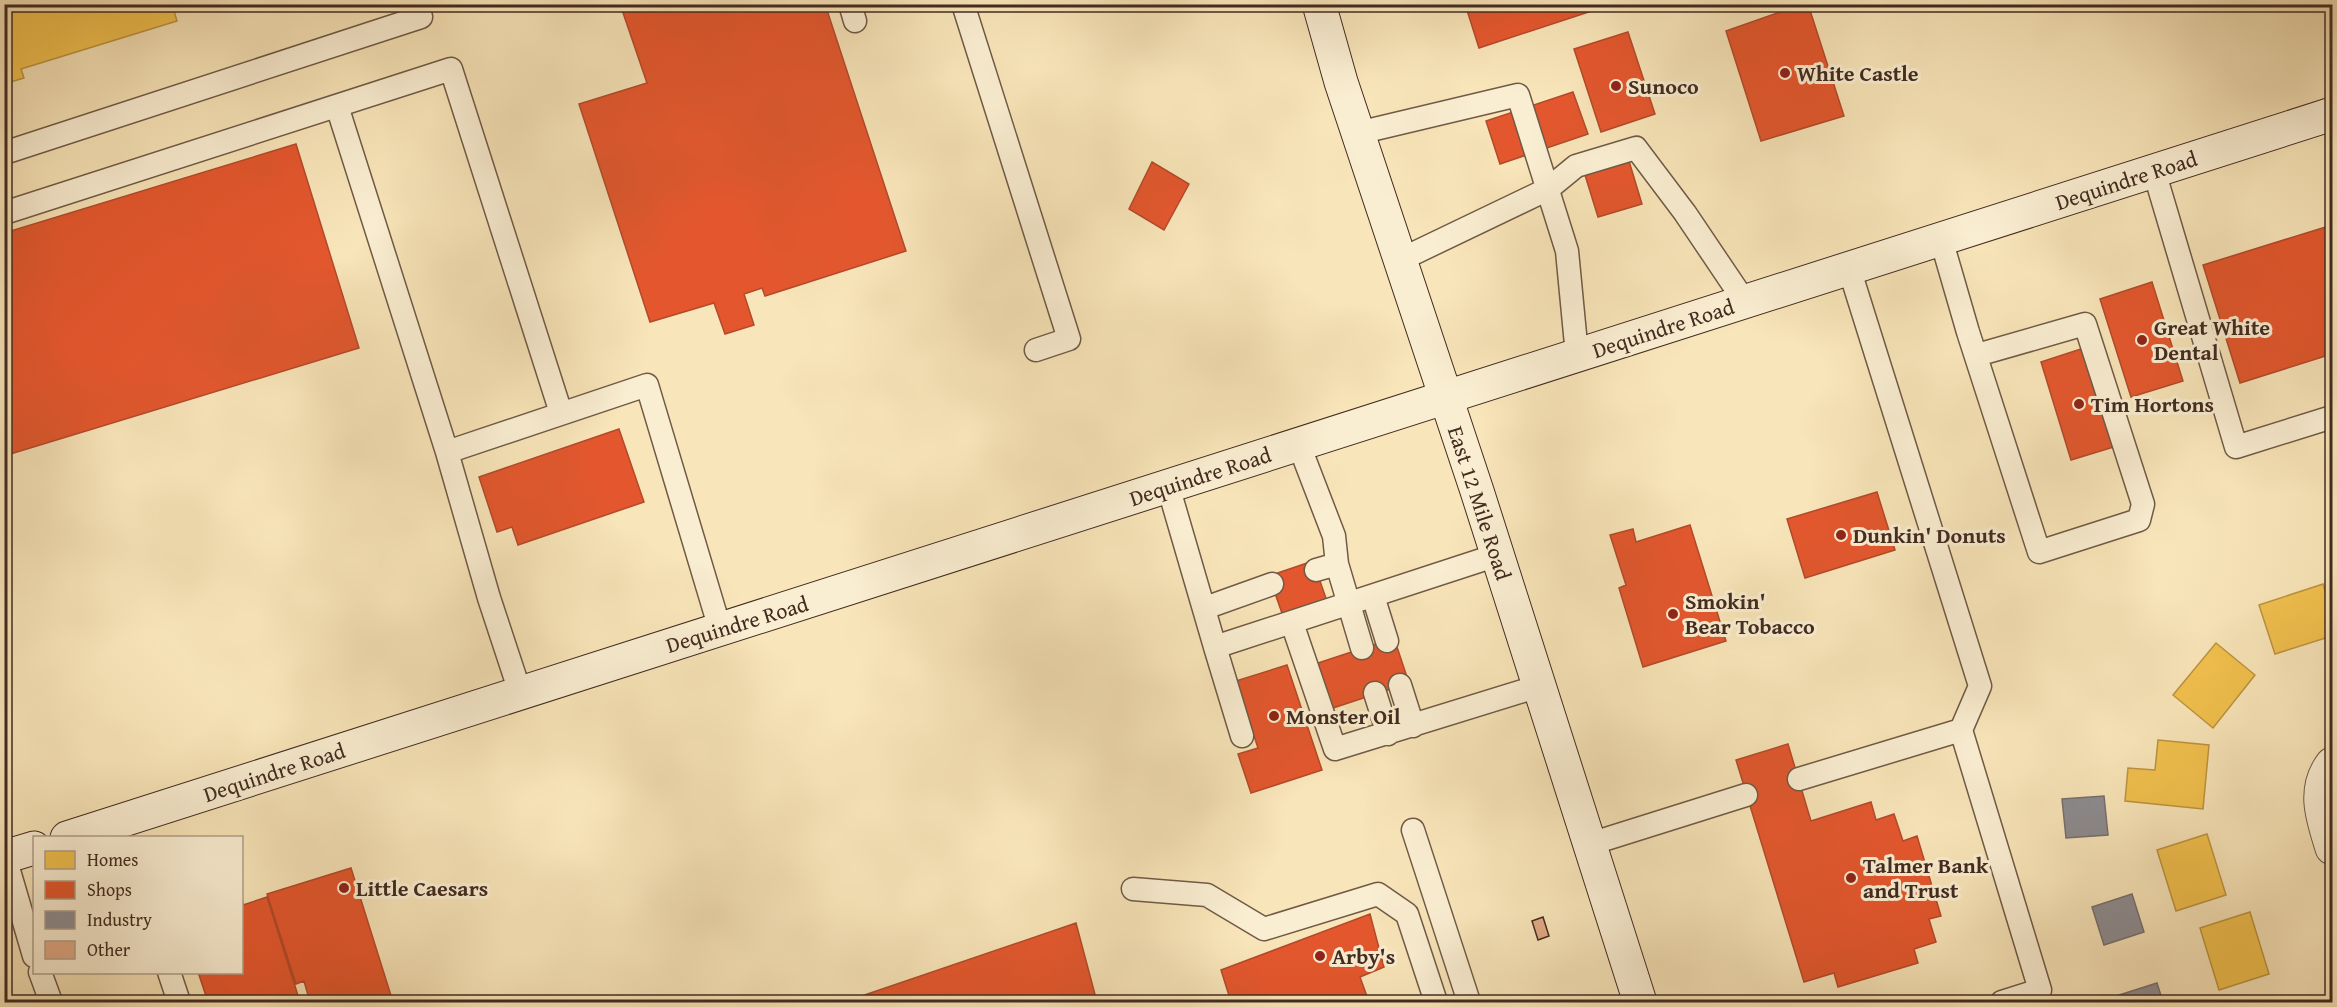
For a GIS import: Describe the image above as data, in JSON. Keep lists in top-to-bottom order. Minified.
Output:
{"streets":{"main road":["Dequindre Road","East 12 Mile Road"]},"crossings":[["Dequindre Road","East 12 Mile Road"]],"places":["White Castle","Sunoco","Great White Dental","Tim Hortons","Dunkin' Donuts","Smokin' Bear Tobacco","Monster Oil","Talmer Bank and Trust","Little Caesars","Arby's"],"legend":["Homes","Shops","Industry","Other"]}
